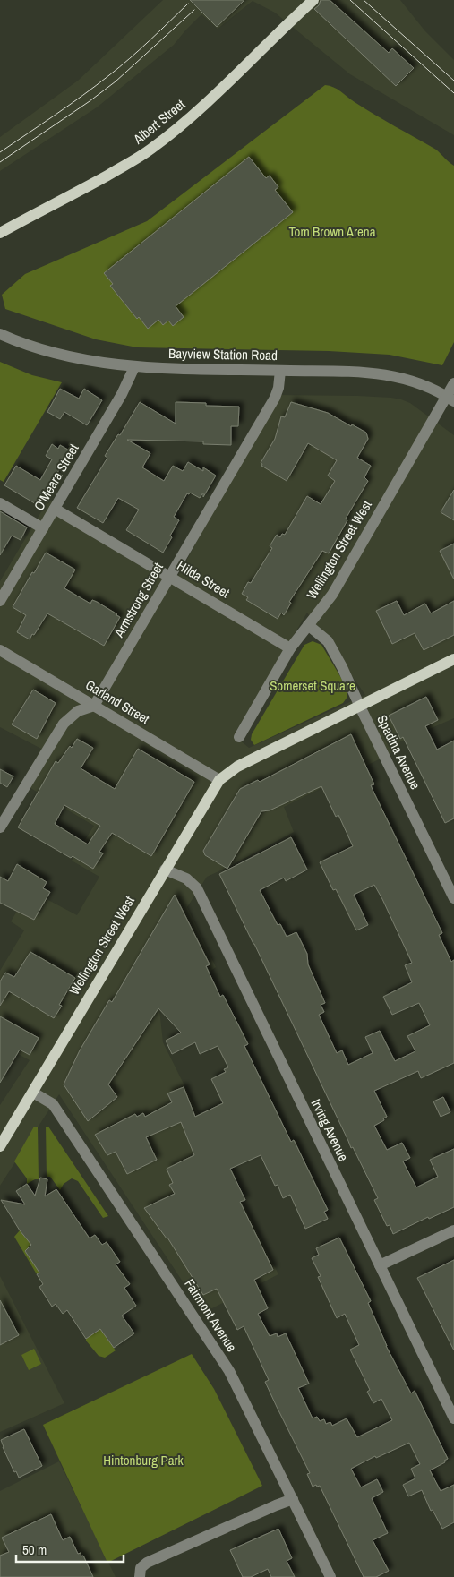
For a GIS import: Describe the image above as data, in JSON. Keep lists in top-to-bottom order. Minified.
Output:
{"streets":{"main road":["Albert Street","Wellington Street West"],"street":["Bayview Station Road","O'Meara Street","Hilda Street","Armstrong Street","Garland Street","Spadina Avenue","Irving Avenue","Fairmont Avenue"]},"crossings":[["Bayview Station Road","O'Meara Street"],["Bayview Station Road","Wellington Street West"],["Bayview Station Road","Armstrong Street"],["O'Meara Street","Hilda Street"],["Wellington Street West","Hilda Street"],["Wellington Street West","Garland Street"],["Wellington Street West","Spadina Avenue"],["Wellington Street West","Irving Avenue"],["Wellington Street West","Fairmont Avenue"],["Hilda Street","Armstrong Street"],["Armstrong Street","Garland Street"]],"parks":["Tom Brown Arena","Somerset Square","Hintonburg Park"],"scale_bar":"50 m"}
